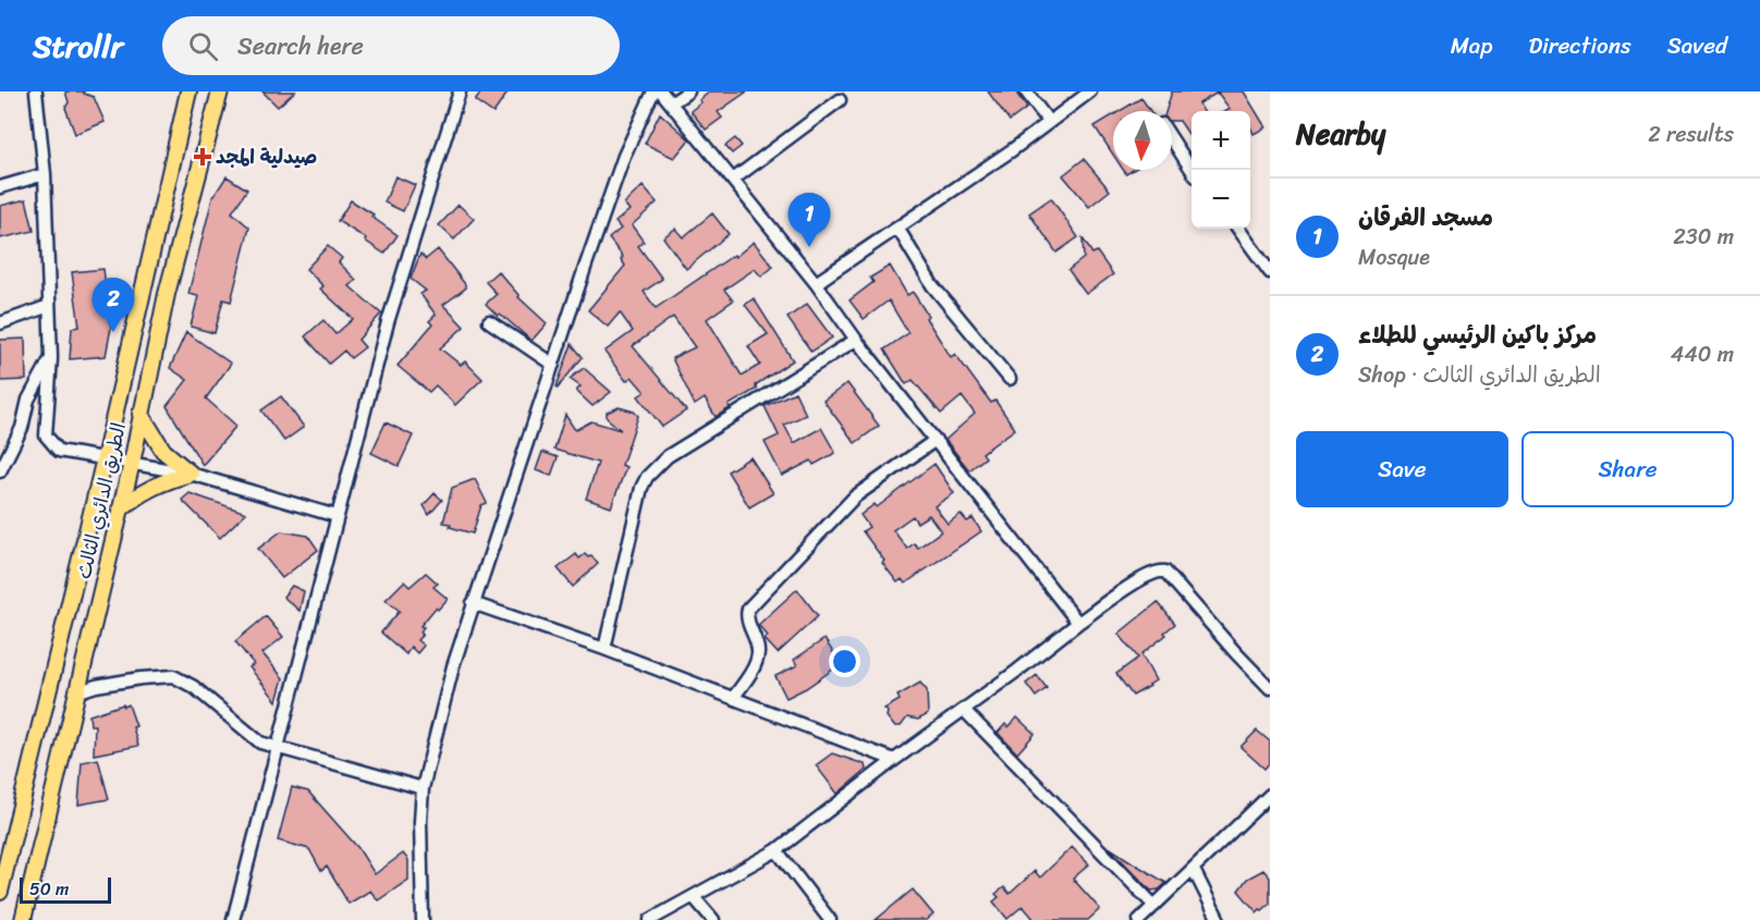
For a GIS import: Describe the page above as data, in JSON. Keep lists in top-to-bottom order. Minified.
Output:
{"streets":{"main road":["الطريق الدائري الثالث"]},"places":{"health":["صيدلية المجد"]},"scale_bar":"50 m","north":"bottom","page":{"header":"Strollr","search":"Search here","nav":["Map","Directions","Saved"],"heading":["Nearby","2 results"],"map_buttons":["+","−"],"list":[{"mark":"1","name":"مسجد الفرقان","note":"Mosque","value":"230 m"},{"mark":"2","name":"مركز باكين الرئيسي للطلاء","note":"Shop · الطريق الدائري الثالث","value":"440 m"}],"pins":["1","2"],"buttons":["Save","Share"],"scale":"50 m"}}
